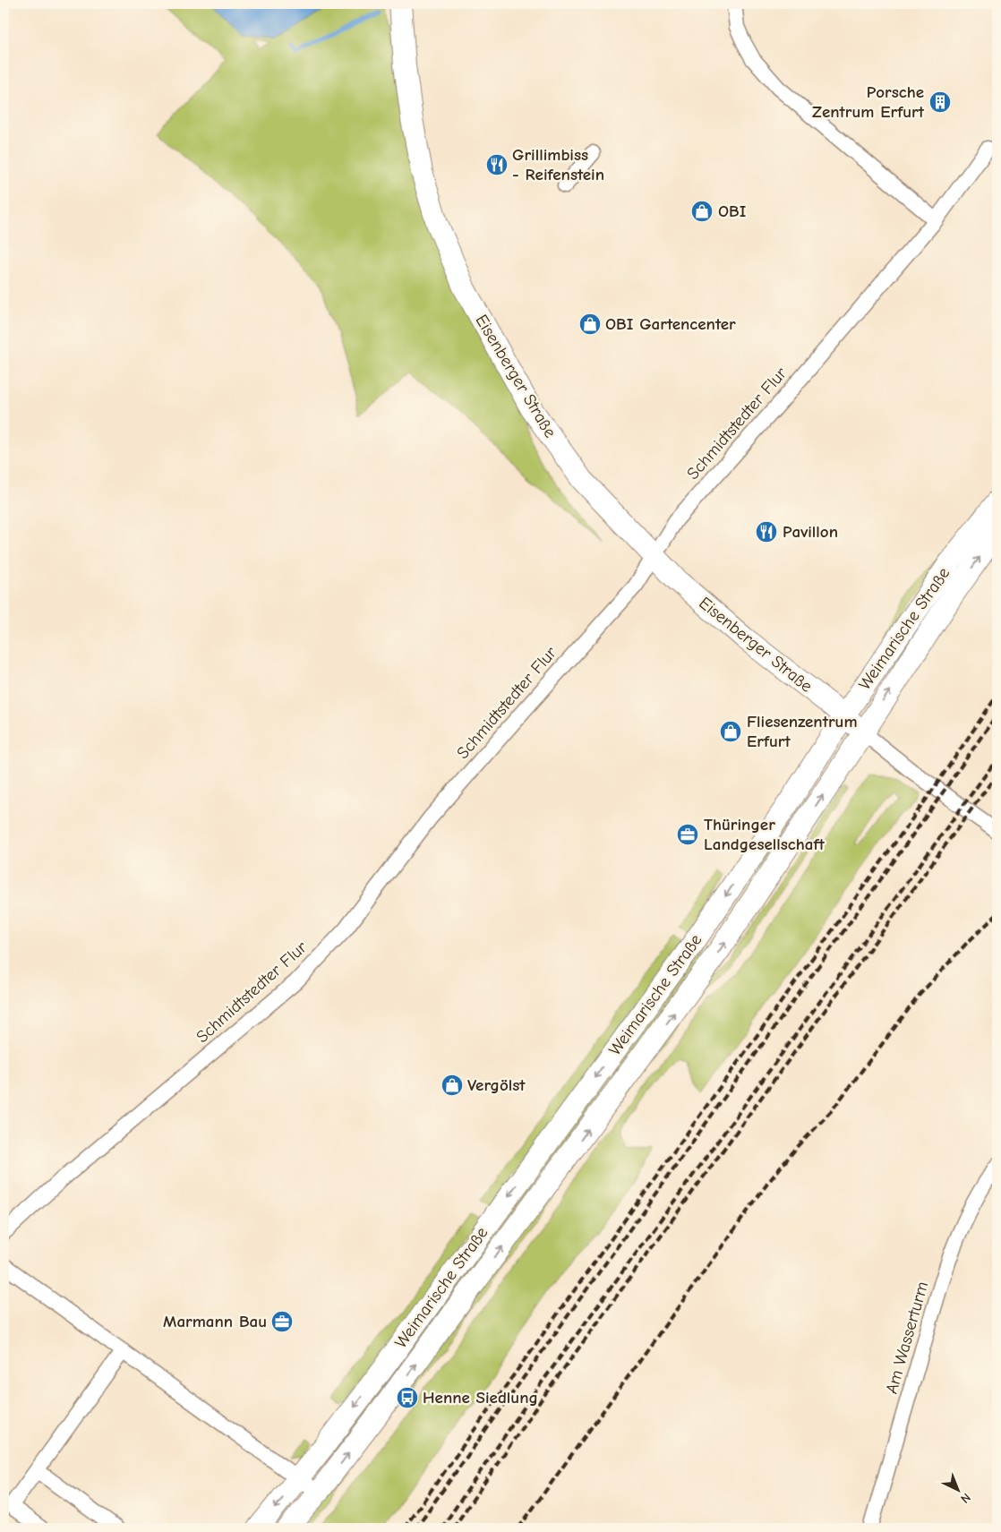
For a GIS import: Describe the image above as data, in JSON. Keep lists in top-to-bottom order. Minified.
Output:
{"streets":{"main road":["Eisenberger Straße","Weimarische Straße"],"street":["Schmidtstedter Flur","Am Wasserturm"]},"crossings":[["Eisenberger Straße","Schmidtstedter Flur"],["Eisenberger Straße","Weimarische Straße"]],"places":{"building":["Porsche Zentrum Erfurt"],"restaurant":["Grillimbiss - Reifenstein","Pavillon"],"shop":["OBI","OBI Gartencenter","Fliesenzentrum Erfurt","Vergölst"],"office":["Thüringer Landgesellschaft","Marmann Bau"],"bus stop":["Henne Siedlung"]},"north":"bottom right"}
